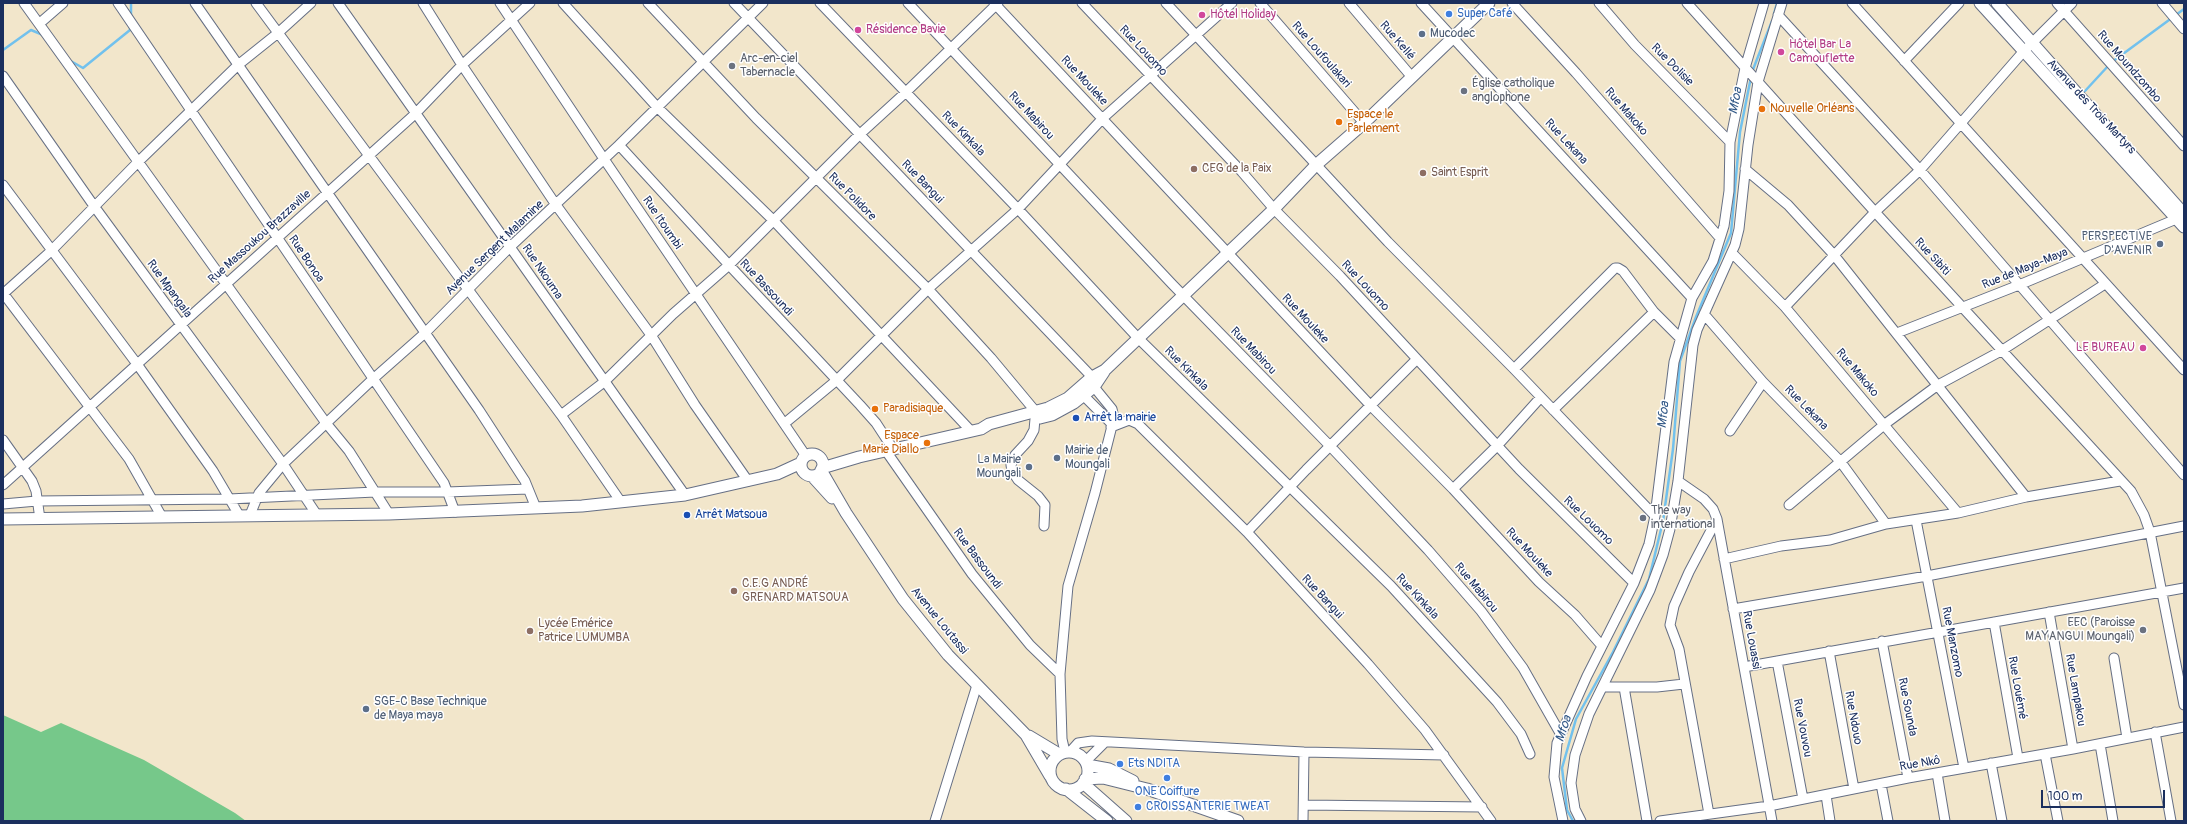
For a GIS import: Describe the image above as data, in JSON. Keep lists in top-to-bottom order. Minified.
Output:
{"streets":{"main road":["Avenue des Trois Martyrs","Avenue Loutassi"],"street":["Rue Kellé","Rue Louomo","Rue Loufoulakari","Rue Dolisie","Rue Moundzombo","Rue Mouleke","Rue Makoko","Rue Mabirou","Rue Kinkala","Rue Lekana","Rue Bangui","Rue Polidore","Rue Itoumbi","Rue Massoukou Brazzaville","Avenue Sergent Malamine","Rue Sibiti","Rue Bonoa","Rue de Maya-Maya","Rue Nkouma","Rue Bassoundi","Rue Mpangala","Rue Louassi","Rue Manzomo","Rue Louémé","Rue Lampakou","Rue Sounda","Rue Ndouo","Rue Vouvou","Rue Nkô"]},"crossings":[["Avenue des Trois Martyrs","Rue de Maya-Maya"],["Rue Bangui","Avenue Sergent Malamine"],["Rue Polidore","Avenue Sergent Malamine"],["Rue Itoumbi","Rue Massoukou Brazzaville"],["Rue Itoumbi","Avenue Sergent Malamine"],["Rue Massoukou Brazzaville","Rue Bonoa"],["Rue Massoukou Brazzaville","Rue Nkouma"],["Rue Massoukou Brazzaville","Rue Mpangala"],["Avenue Sergent Malamine","Rue Bonoa"],["Avenue Sergent Malamine","Rue Nkouma"],["Avenue Sergent Malamine","Rue Bassoundi"],["Avenue Sergent Malamine","Rue Mpangala"],["Rue Sibiti","Rue de Maya-Maya"],["Rue Louassi","Rue Nkô"],["Rue Manzomo","Rue Nkô"],["Rue Louémé","Rue Nkô"],["Rue Lampakou","Rue Nkô"],["Rue Sounda","Rue Nkô"],["Rue Ndouo","Rue Nkô"],["Rue Vouvou","Rue Nkô"]],"water":["Mfoa"],"places":["Super Café","Hôtel Holiday","Résidence Bavie","Mucodec","Hôtel Bar La Camouflette","Arc-en-ciel Tabernacle","Église catholique anglophone","Nouvelle Orléans","Espace le Parlement","CEG de la Paix","Saint Esprit","PERSPECTIVE D'AVENIR","LE BUREAU","Paradisiaque","Arrêt la mairie","Espace Marie Diallo","Mairie de Moungali","La Mairie Moungali","Arrêt Matsoua","The way international","C.E.G ANDRÉ GRENARD MATSOUA","EEC (Paroisse MAYANGUI Moungali)","Lycée Emérice Patrice LUMUMBA","SGE-C Base Technique de Maya maya","Ets NDITA","ONE Coiffure","CROISSANTERIE TWEAT"],"scale_bar":"100 m"}
